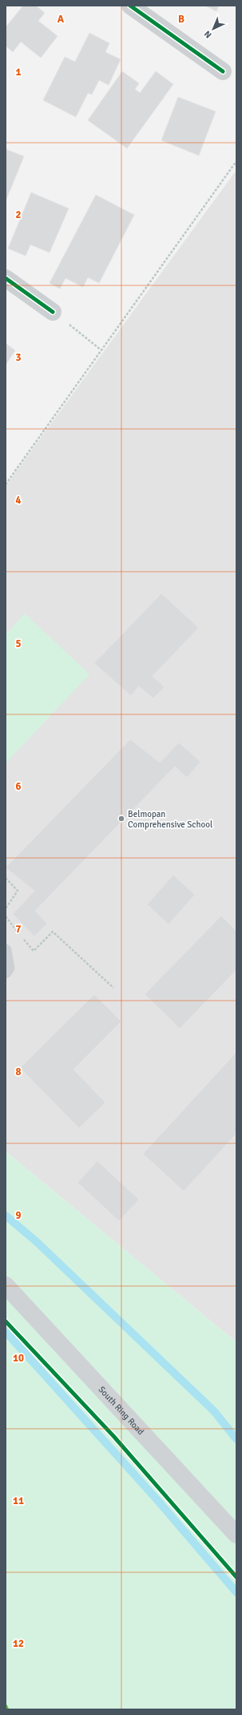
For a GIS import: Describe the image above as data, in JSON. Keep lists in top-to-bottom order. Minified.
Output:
{"streets":{"main road":["South Ring Road"]},"places":["Belmopan Comprehensive School"],"north":"bottom left","grid":{"columns":["A","B"],"rows":["1","2","3","4","5","6","7","8","9","10","11","12"]}}
